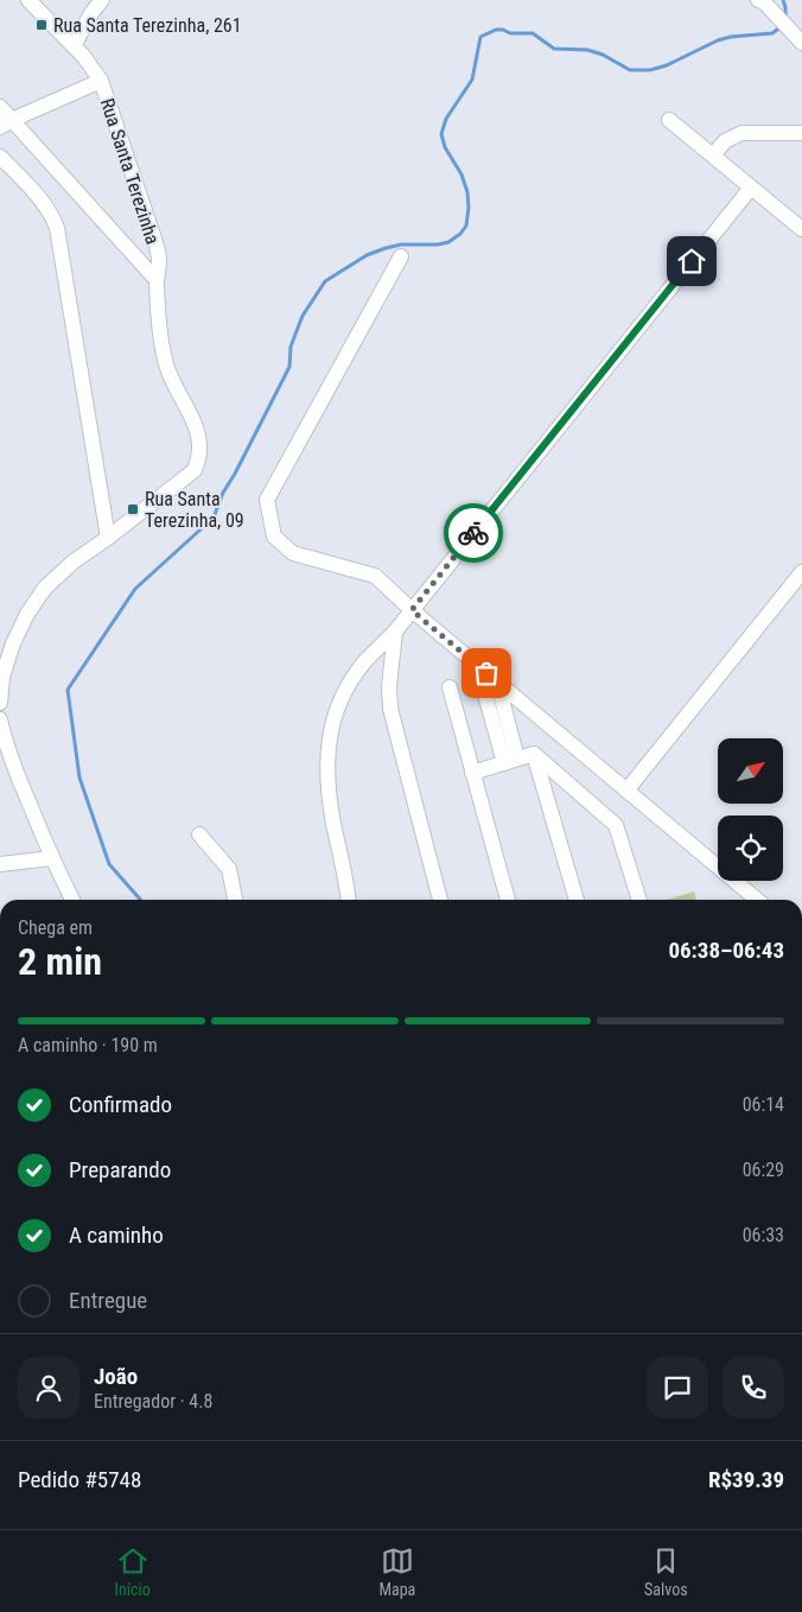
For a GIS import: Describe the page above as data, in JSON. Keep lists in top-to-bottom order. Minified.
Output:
{"streets":{"street":["Rua Santa Terezinha"]},"places":{"transit":["Rua Santa Terezinha, 261","Rua Santa Terezinha, 09"]},"north":"top right","page":{"heading":["2 min","Chega em","06:38–06:43"],"panel":["João","Entregador · 4.8","Pedido #5748","R$39.39"],"bar":"A caminho · 190 m","list":[["Confirmado","06:14"],["Preparando","06:29"],["A caminho","06:33"],"Entregue"],"tabs":["Início","Mapa","Salvos"]}}
